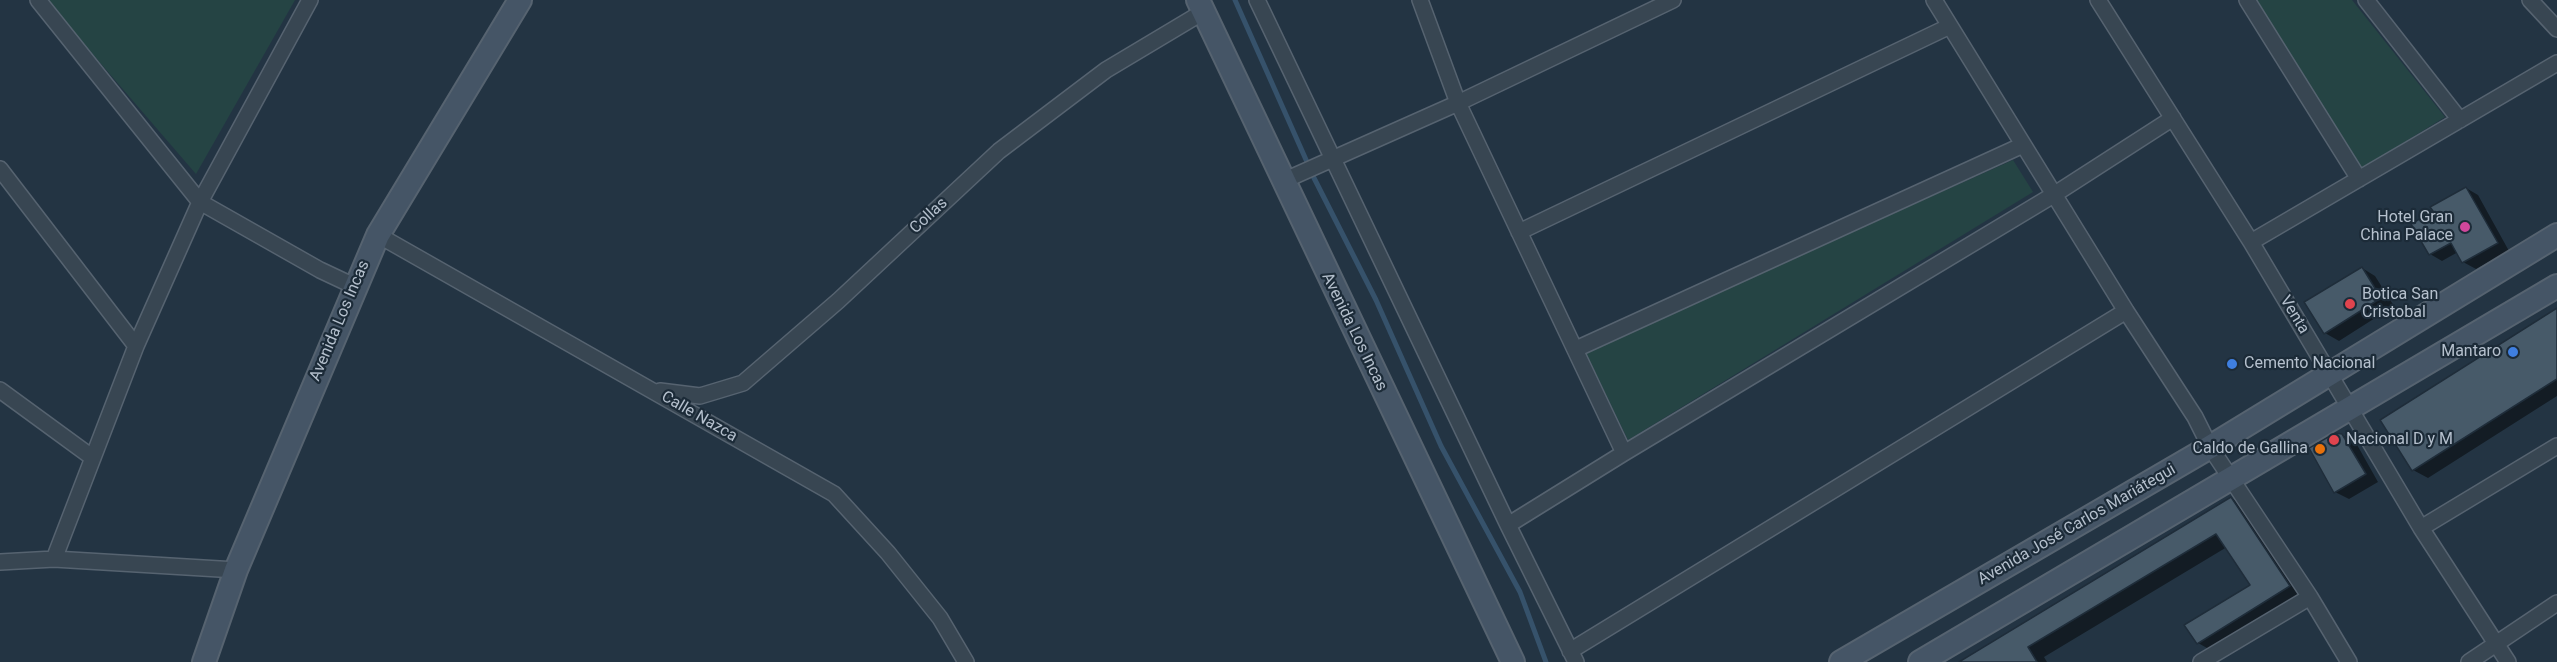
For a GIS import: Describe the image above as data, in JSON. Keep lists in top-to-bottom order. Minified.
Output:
{"streets":{"main road":["Avenida Los Incas","Avenida José Carlos Mariátegui"],"street":["Collas","Venta","Calle Nazca"]},"crossings":[["Collas","Avenida Los Incas"],["Collas","Calle Nazca"],["Venta","Avenida José Carlos Mariátegui"],["Avenida Los Incas","Calle Nazca"]],"places":["Hotel Gran China Palace","Botica San Cristobal","Mantaro","Cemento Nacional","Nacional D y M","Caldo de Gallina"]}
